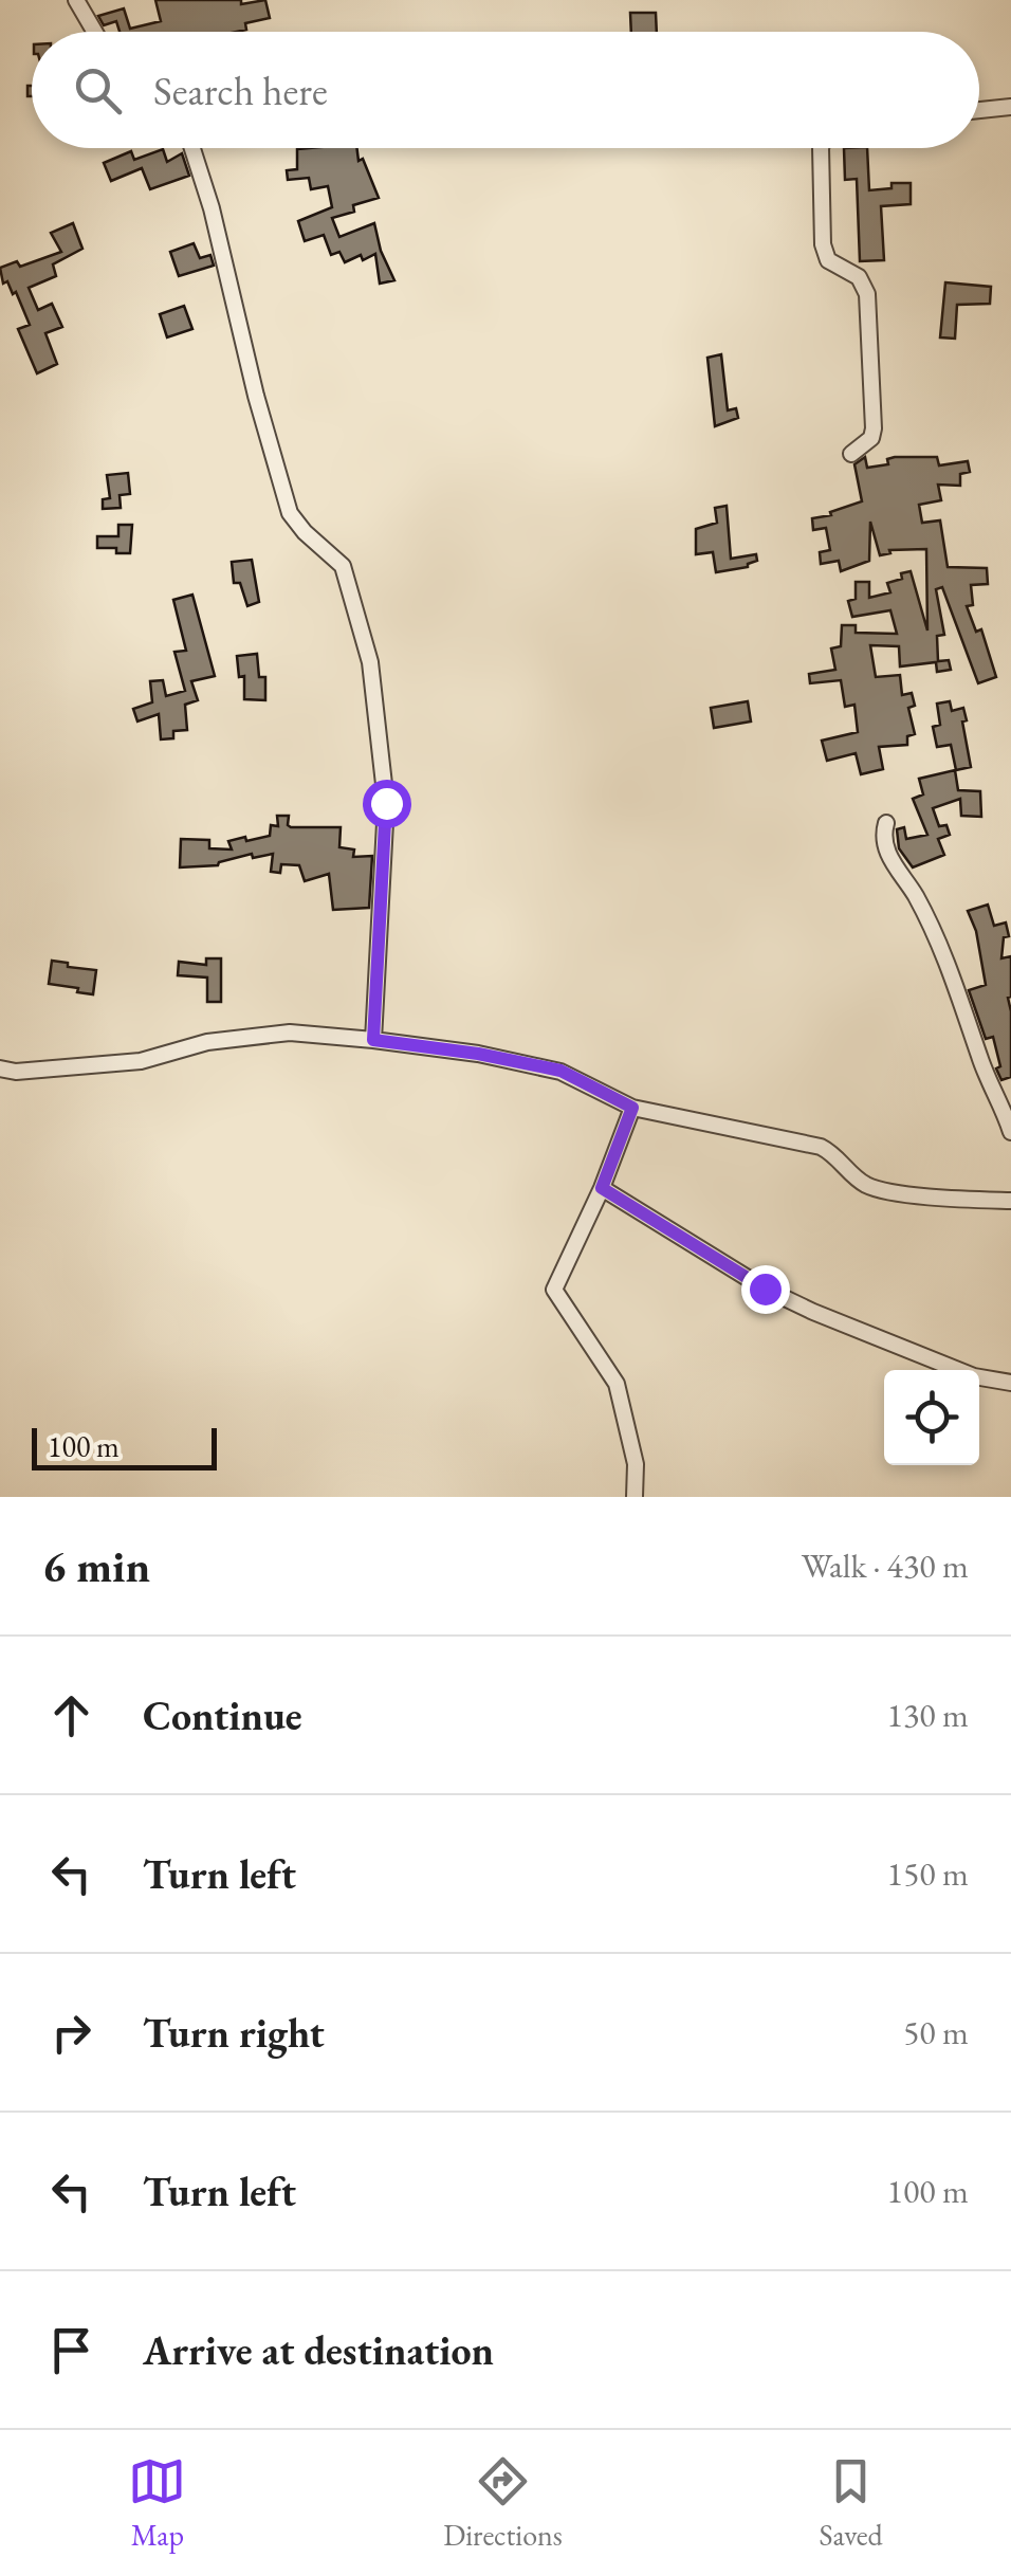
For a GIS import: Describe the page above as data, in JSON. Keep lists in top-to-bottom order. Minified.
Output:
{"scale_bar":"100 m","page":{"search":"Search here","scale":"100 m","heading":["6 min","Walk · 430 m"],"list":[["Continue","130 m"],["Turn left","150 m"],["Turn right","50 m"],["Turn left","100 m"],"Arrive at destination"],"nav":["Map","Directions","Saved"]}}
